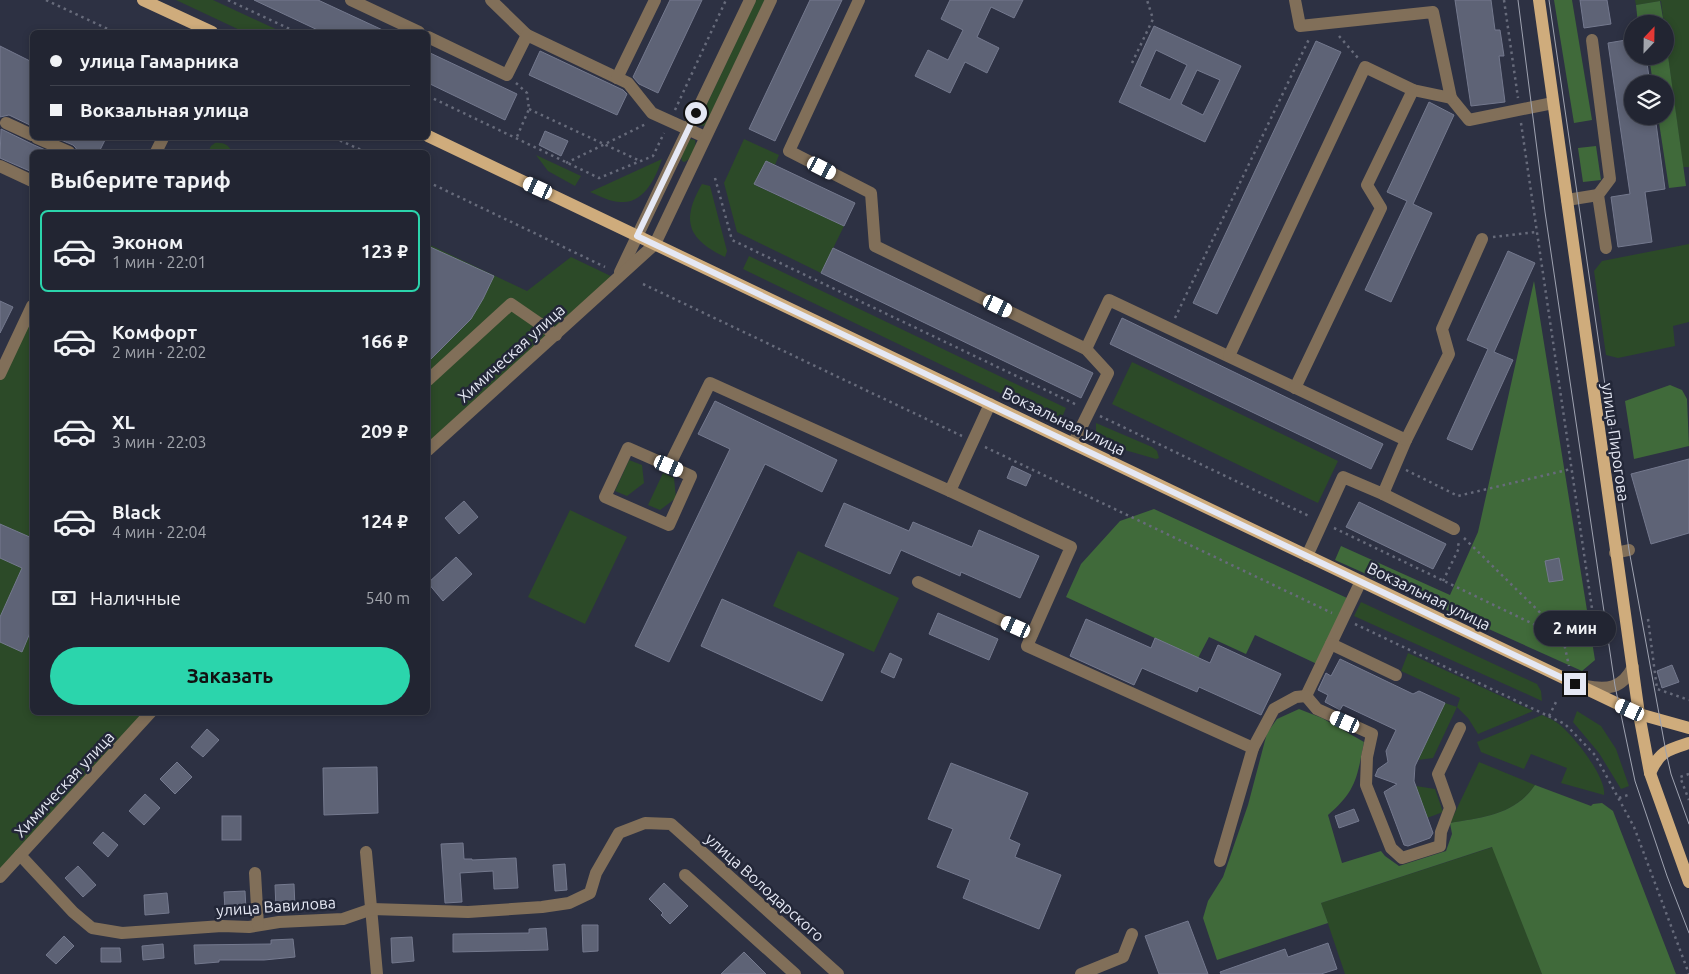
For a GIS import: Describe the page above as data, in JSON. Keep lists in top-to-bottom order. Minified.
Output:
{"streets":{"main road":["Вокзальная улица","улица Пирогова"],"street":["Химическая улица","улица Володарского","улица Вавилова"]},"crossings":[["Химическая улица","Вокзальная улица"],["Химическая улица","улица Вавилова"],["Вокзальная улица","улица Пирогова"],["улица Володарского","улица Вавилова"]],"north":"top","page":{"banner":["улица Гамарника","Вокзальная улица"],"heading":"Выберите тариф","list":[{"name":"Эконом","note":"1 мин · 22:01","value":"123 ₽"},{"name":"Комфорт","note":"2 мин · 22:02","value":"166 ₽"},{"name":"XL","note":"3 мин · 22:03","value":"209 ₽"},{"name":"Black","note":"4 мин · 22:04","value":"124 ₽"}],"pay":["Наличные","540 m"],"bubble":"2 мин","buttons":"Заказать"}}
